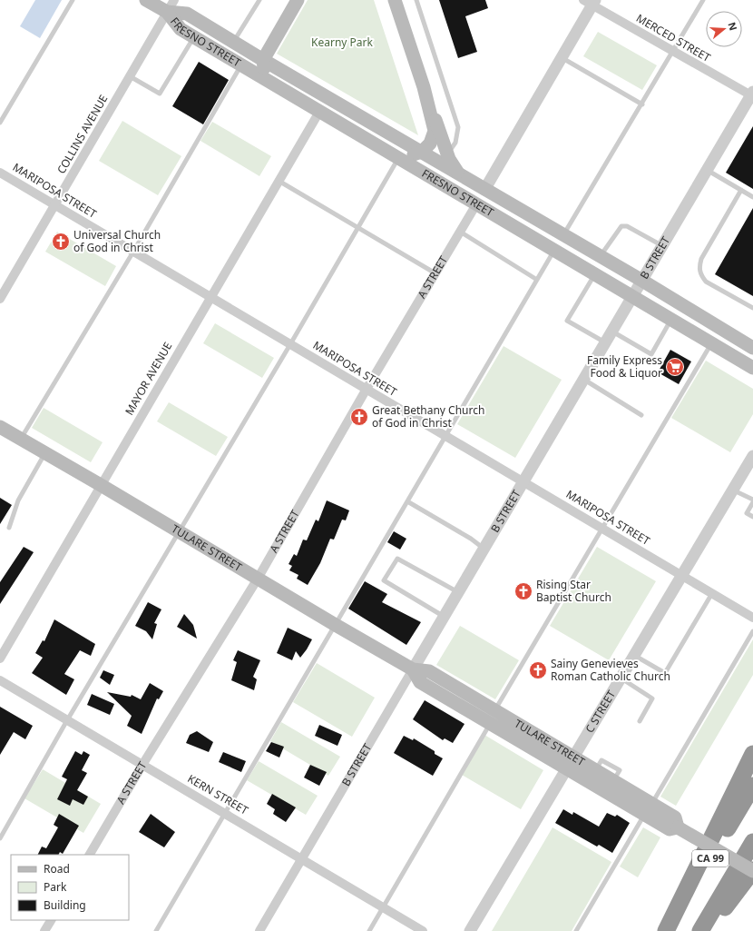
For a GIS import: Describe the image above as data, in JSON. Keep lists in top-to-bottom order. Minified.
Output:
{"streets":{"highway":["CA 99"],"main road":["FRESNO STREET","TULARE STREET"],"street":["MERCED STREET","COLLINS AVENUE","MARIPOSA STREET","B STREET","A STREET","MAYOR AVENUE","C STREET","KERN STREET"]},"crossings":[["MERCED STREET","B STREET"],["FRESNO STREET","COLLINS AVENUE"],["FRESNO STREET","B STREET"],["FRESNO STREET","A STREET"],["FRESNO STREET","MAYOR AVENUE"],["COLLINS AVENUE","MARIPOSA STREET"],["MARIPOSA STREET","B STREET"],["MARIPOSA STREET","A STREET"],["MARIPOSA STREET","MAYOR AVENUE"],["MARIPOSA STREET","C STREET"],["B STREET","TULARE STREET"],["B STREET","KERN STREET"],["A STREET","TULARE STREET"],["A STREET","KERN STREET"],["MAYOR AVENUE","TULARE STREET"],["TULARE STREET","C STREET"]],"parks":["Kearny Park"],"places":{"church":["Universal Church of God in Christ","Great Bethany Church of God in Christ","Rising Star Baptist Church","Sainy Genevieves Roman Catholic Church"],"supermarket":["Family Express Food & Liquor"]},"legend":["Road","Park","Building"],"north":"right"}
